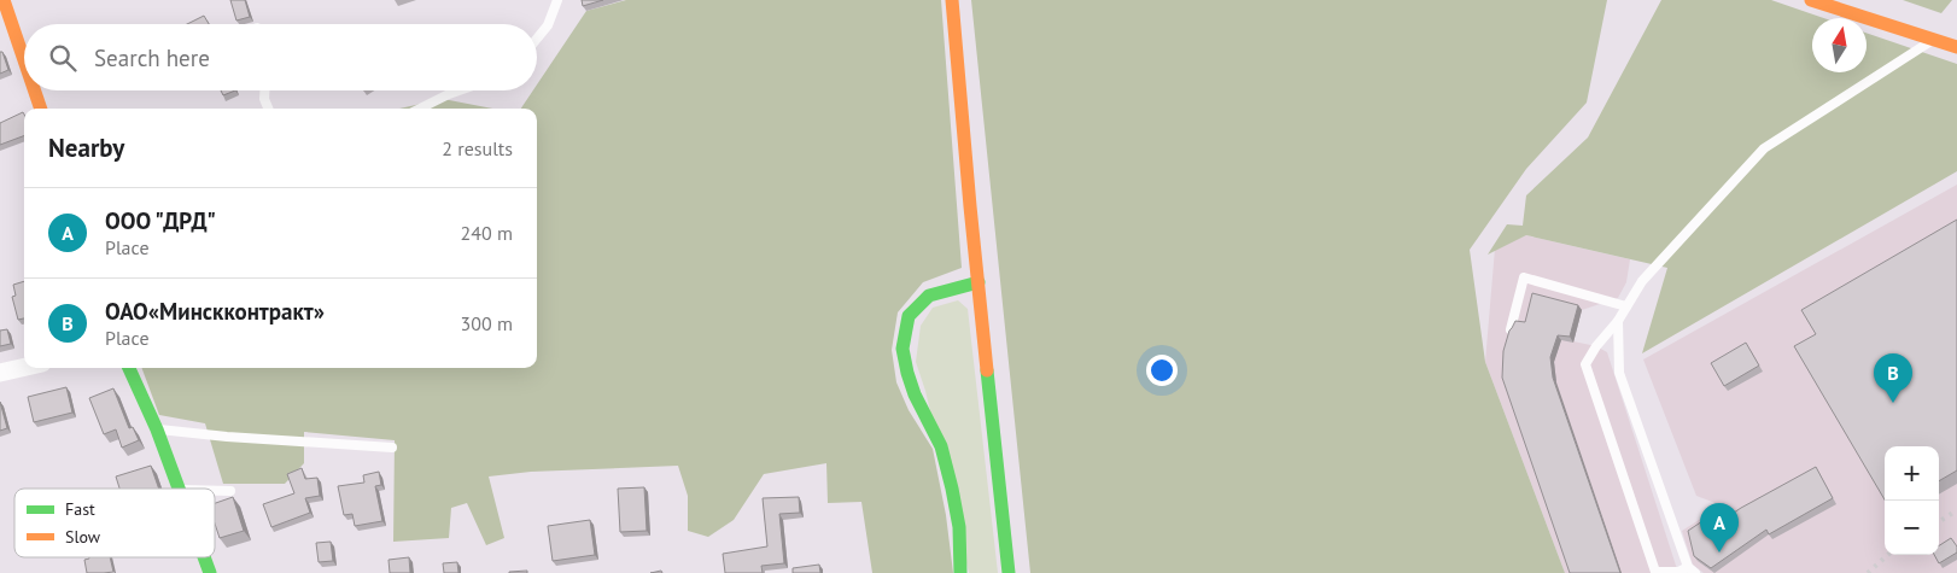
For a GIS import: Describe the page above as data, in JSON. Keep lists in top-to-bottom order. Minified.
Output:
{"legend":["Fast","Slow"],"north":"top","page":{"search":"Search here","heading":["Nearby","2 results"],"list":[{"mark":"A","name":"ООО \"ДРД\"","note":"Place","value":"240 m"},{"mark":"B","name":"ОАО«Минскконтракт»","note":"Place","value":"300 m"}],"pins":["B","A"],"map_buttons":["+","−"]}}
